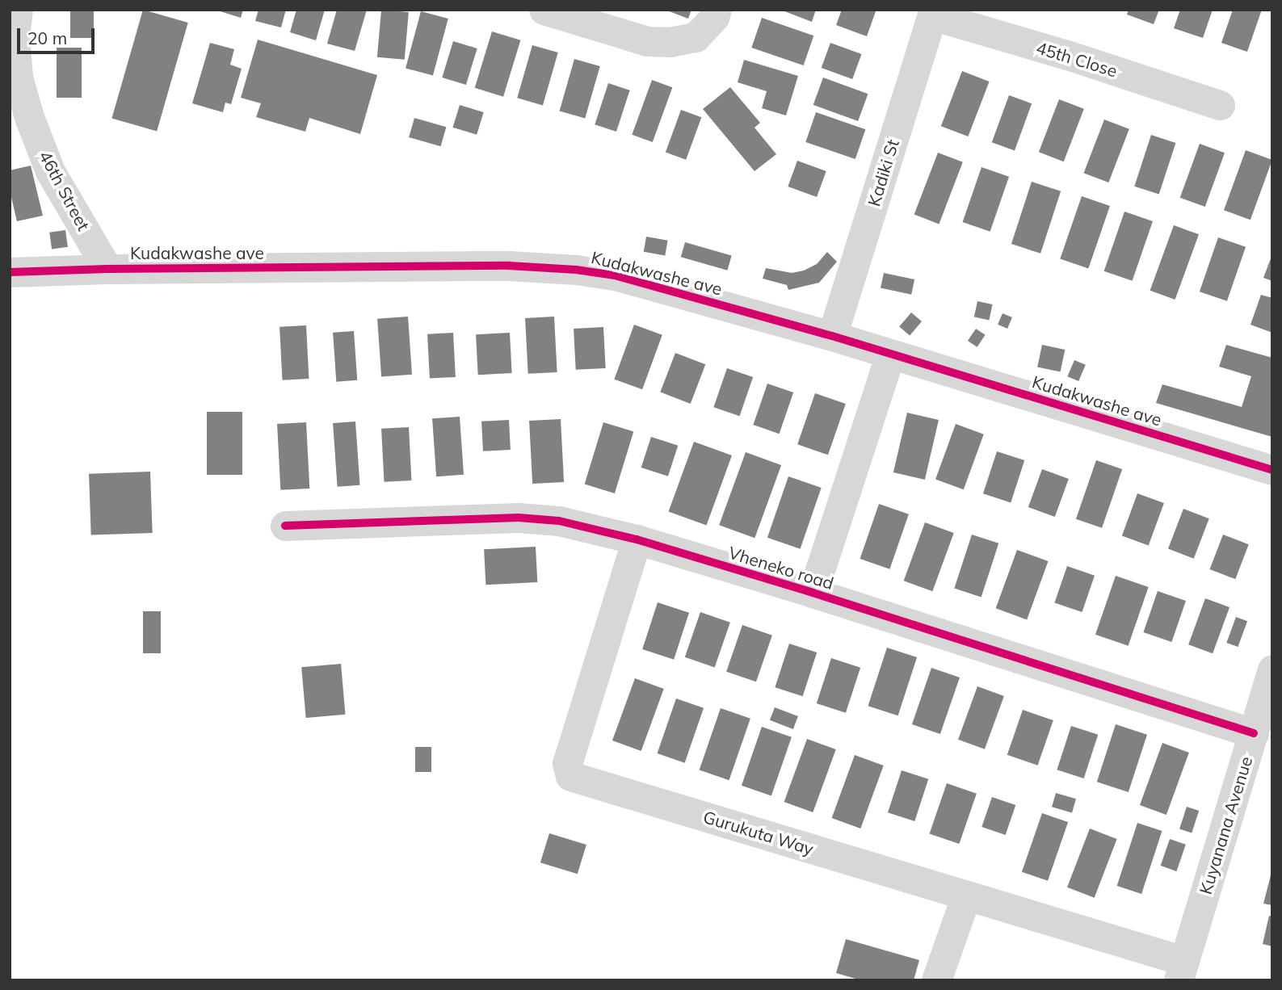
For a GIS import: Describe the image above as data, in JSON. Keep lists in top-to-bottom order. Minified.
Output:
{"streets":{"street":["45th Close","Kadiki St","46th Street","Kudakwashe ave","Vheneko road","Kuyanana Avenue","Gurukuta Way"]},"crossings":[["45th Close","Kadiki St"],["Kadiki St","Kudakwashe ave"],["46th Street","Kudakwashe ave"],["Vheneko road","Kuyanana Avenue"],["Vheneko road","Gurukuta Way"],["Kuyanana Avenue","Gurukuta Way"]],"scale_bar":"20 m"}
